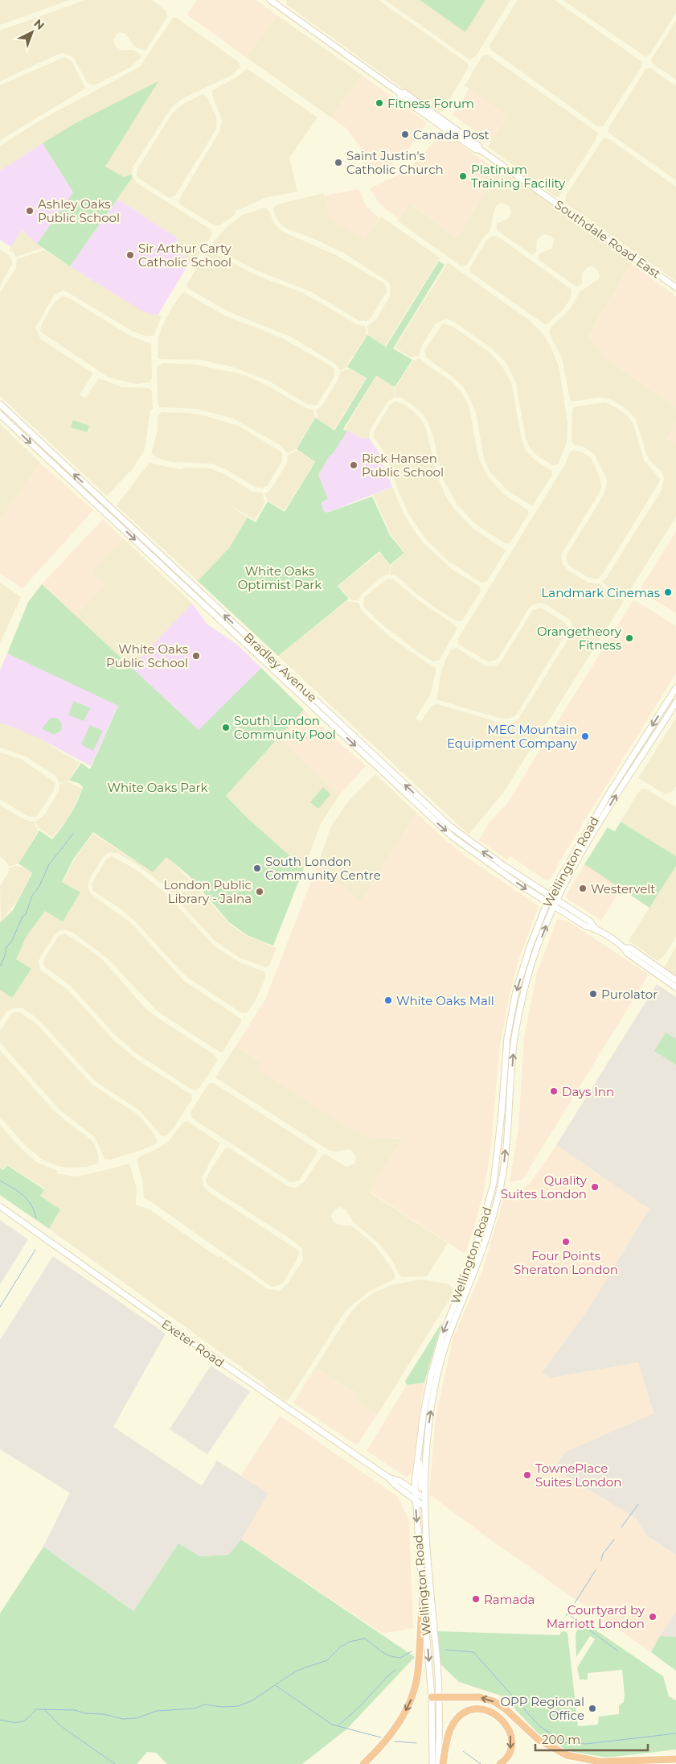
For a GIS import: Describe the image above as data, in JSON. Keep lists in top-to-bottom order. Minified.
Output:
{"streets":{"main road":["Southdale Road East","Bradley Avenue","Wellington Road","Exeter Road"]},"crossings":[["Bradley Avenue","Wellington Road"],["Wellington Road","Exeter Road"]],"parks":["White Oaks Optimist Park","White Oaks Park"],"places":["Fitness Forum","Canada Post","Saint Justin's Catholic Church","Platinum Training Facility","Ashley Oaks Public School","Sir Arthur Carty Catholic School","Rick Hansen Public School","Landmark Cinemas","Orangetheory Fitness","White Oaks Public School","South London Community Pool","MEC Mountain Equipment Company","South London Community Centre","Westervelt","London Public Library - Jalna","Purolator","White Oaks Mall","Days Inn","Quality Suites London","Four Points Sheraton London","TownePlace Suites London","Ramada","Courtyard by Marriott London","OPP Regional Office"],"scale_bar":"200 m","north":"top right"}
